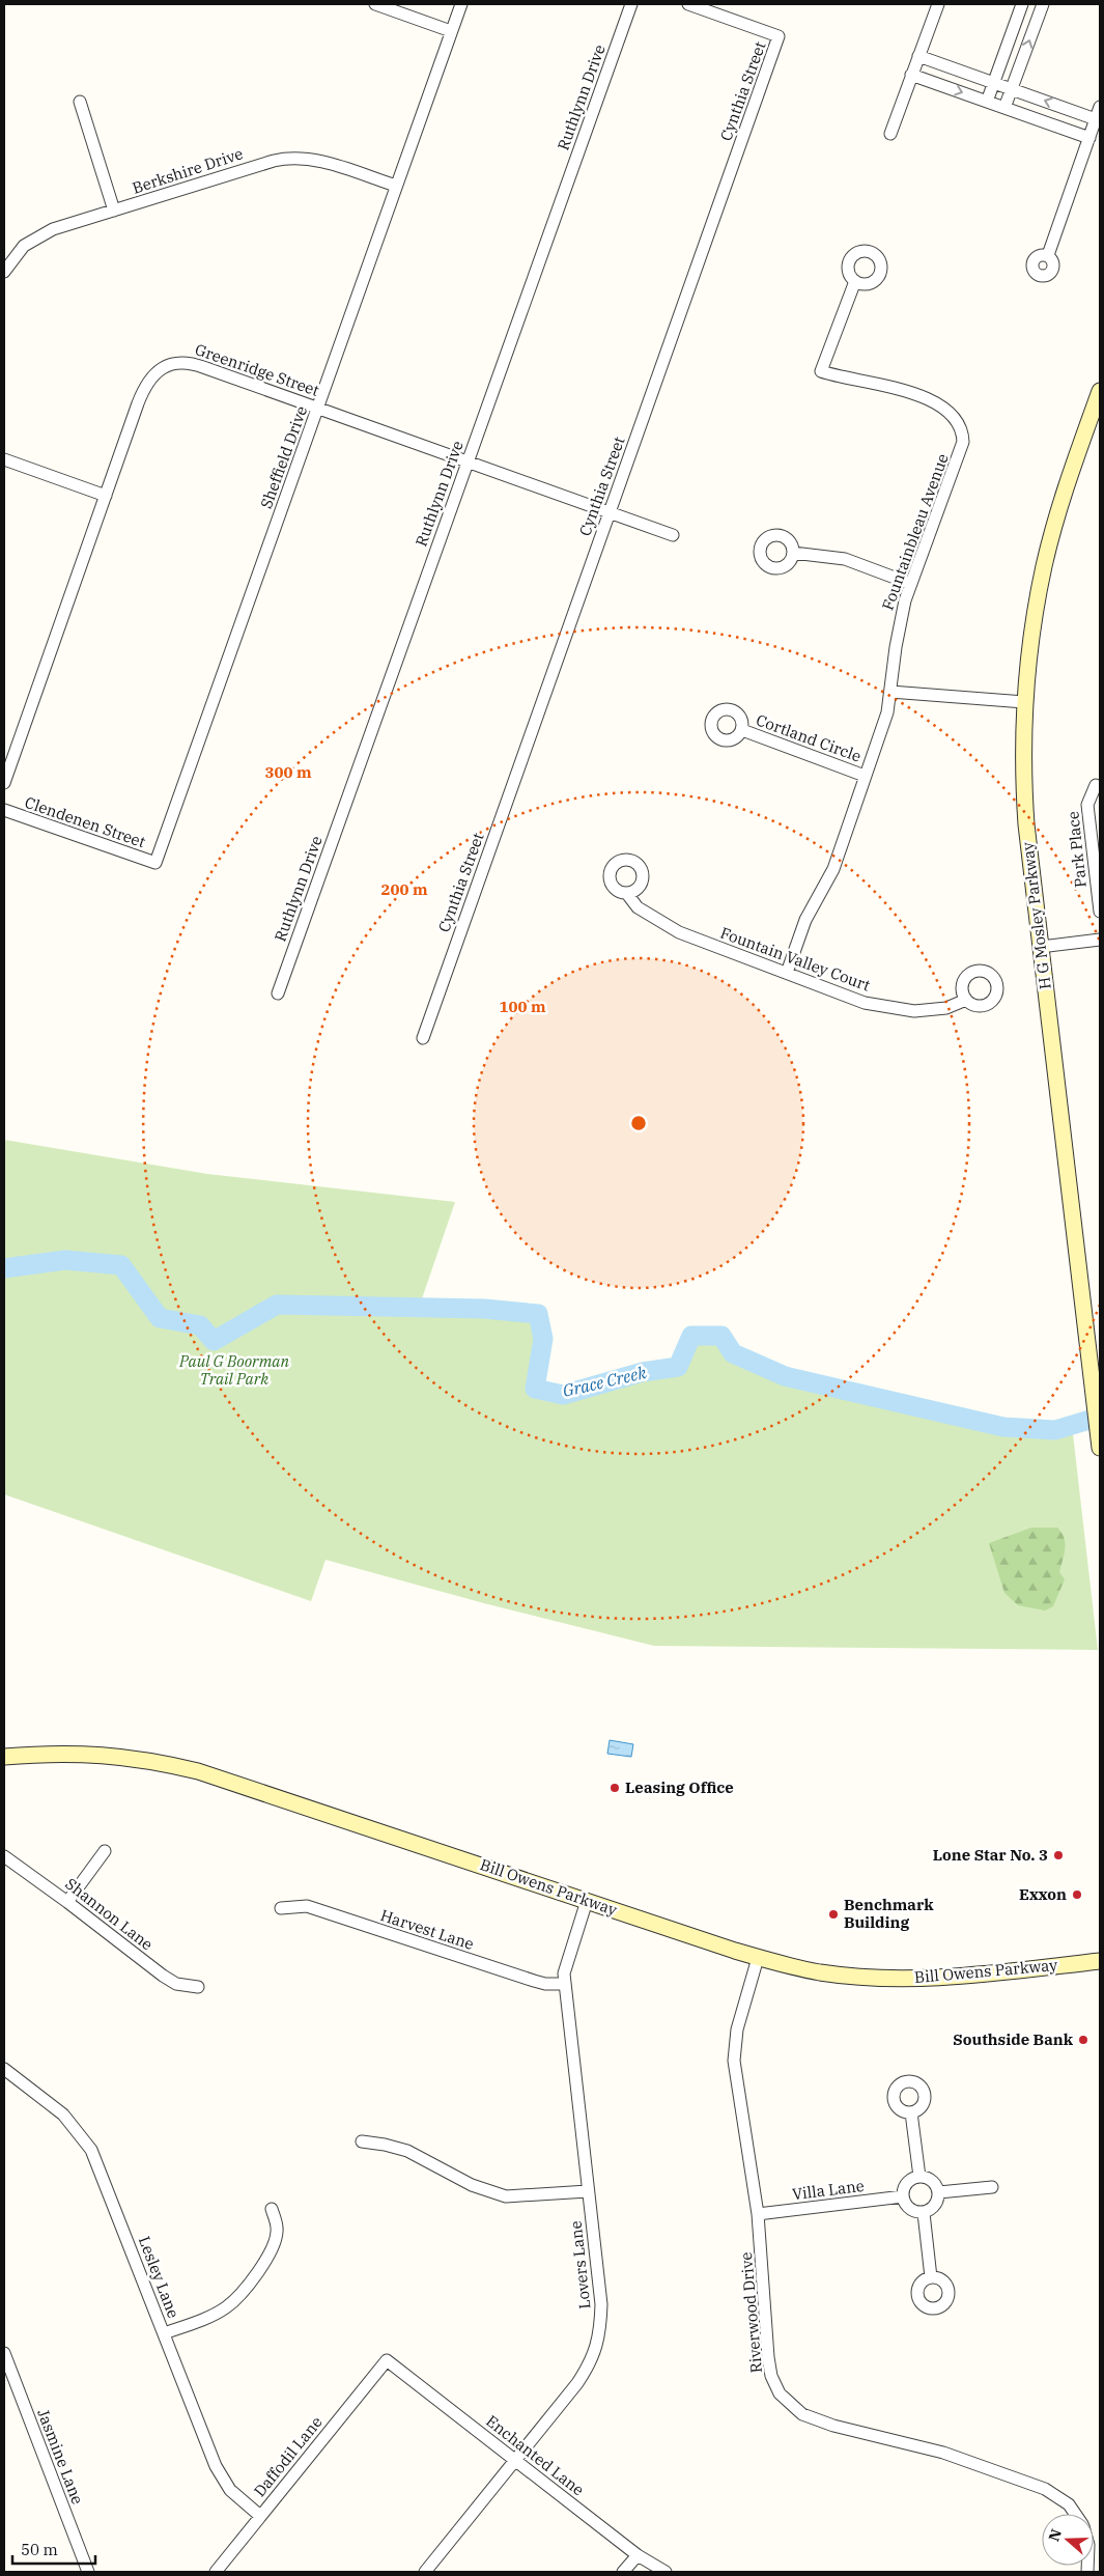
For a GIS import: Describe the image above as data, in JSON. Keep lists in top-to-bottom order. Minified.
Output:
{"streets":{"main road":["H G Mosley Parkway","Bill Owens Parkway"],"street":["Cynthia Street","Ruthlynn Drive","Berkshire Drive","Greenridge Street","Sheffield Drive","Fountainbleau Avenue","Cortland Circle","Clendenen Street","Park Place","Fountain Valley Court","Shannon Lane","Harvest Lane","Villa Lane","Lovers Lane","Lesley Lane","Riverwood Drive","Enchanted Lane","Jasmine Lane","Daffodil Lane"]},"crossings":[["Cynthia Street","Greenridge Street"],["Ruthlynn Drive","Greenridge Street"],["Berkshire Drive","Sheffield Drive"],["Greenridge Street","Sheffield Drive"],["Sheffield Drive","Clendenen Street"],["Fountainbleau Avenue","Cortland Circle"],["Fountainbleau Avenue","Fountain Valley Court"],["Bill Owens Parkway","Lovers Lane"],["Bill Owens Parkway","Riverwood Drive"],["Harvest Lane","Lovers Lane"],["Villa Lane","Riverwood Drive"],["Lovers Lane","Enchanted Lane"],["Lesley Lane","Daffodil Lane"],["Enchanted Lane","Daffodil Lane"]],"water":["Grace Creek"],"parks":["Paul G Boorman Trail Park"],"places":["Leasing Office","Lone Star No. 3","Exxon","Benchmark Building","Southside Bank"],"scale_bar":"50 m","north":"left","rings":["300 m","200 m","100 m"]}
